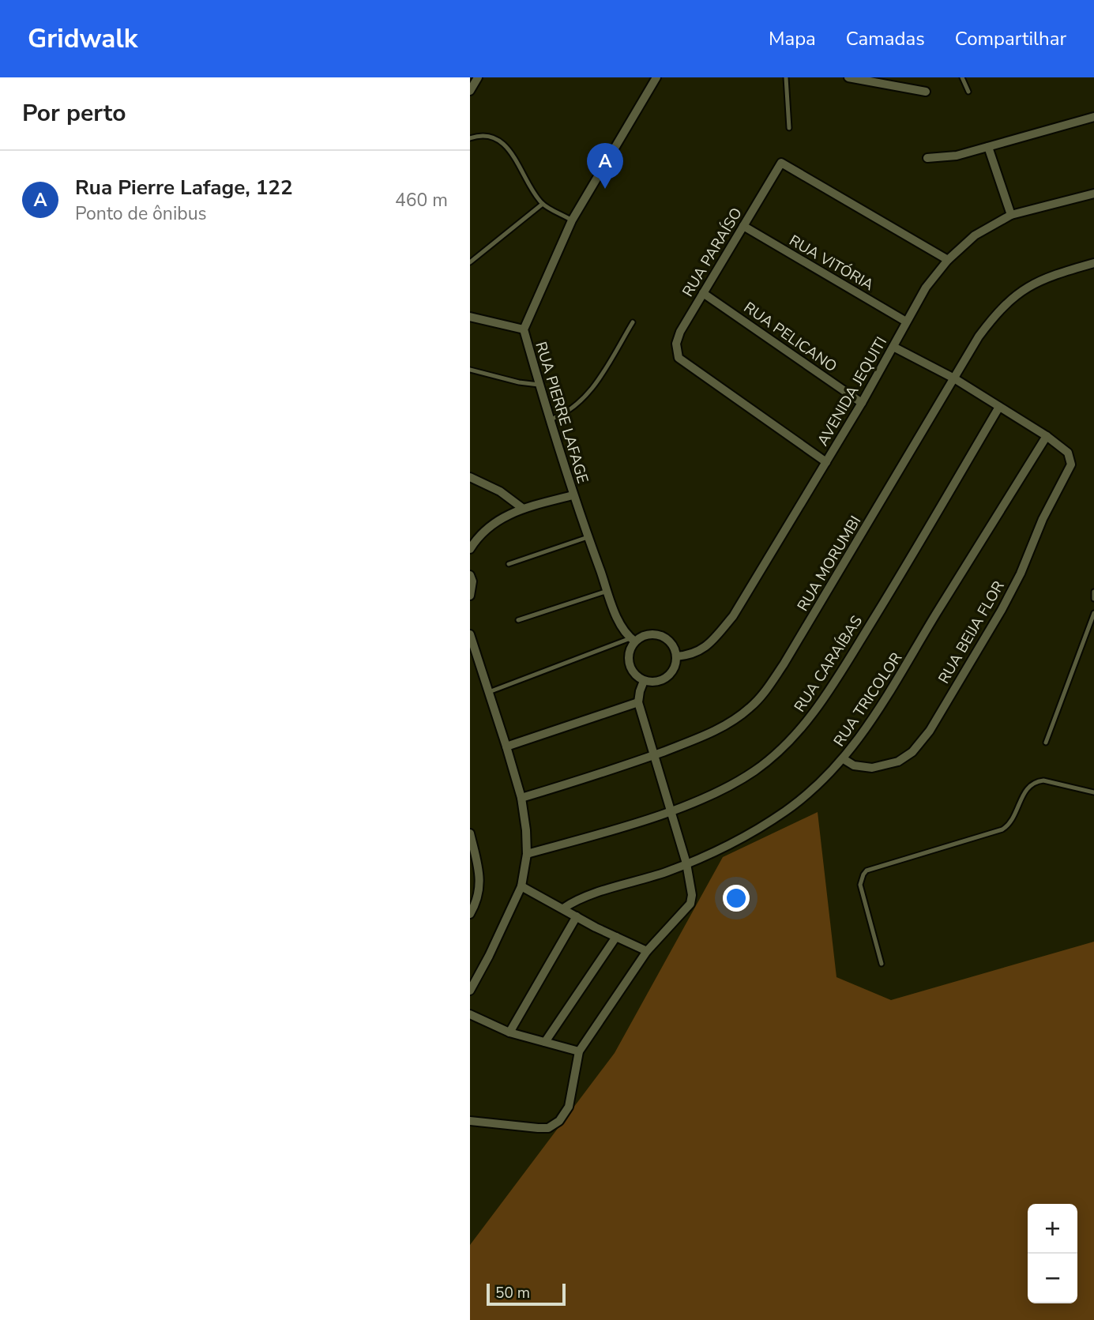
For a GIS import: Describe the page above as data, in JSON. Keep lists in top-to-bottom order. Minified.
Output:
{"streets":{"street":["RUA PARAÍSO","RUA VITÓRIA","RUA PELICANO","AVENIDA JEQUITI","RUA PIERRE LAFAGE","RUA MORUMBI","RUA BEIJA FLOR","RUA CARAÍBAS","RUA TRICOLOR"]},"crossings":[["RUA PARAÍSO","RUA VITÓRIA"],["RUA PARAÍSO","RUA PELICANO"],["RUA PARAÍSO","AVENIDA JEQUITI"],["RUA VITÓRIA","AVENIDA JEQUITI"],["RUA PELICANO","AVENIDA JEQUITI"],["AVENIDA JEQUITI","RUA PIERRE LAFAGE"],["RUA BEIJA FLOR","RUA TRICOLOR"]],"scale_bar":"50 m","page":{"header":"Gridwalk","nav":["Mapa","Camadas","Compartilhar"],"heading":"Por perto","pins":"A","list":[{"mark":"A","name":"Rua Pierre Lafage, 122","note":"Ponto de ônibus","value":"460 m"}],"map_buttons":["+","−"],"scale":"50 m"}}
